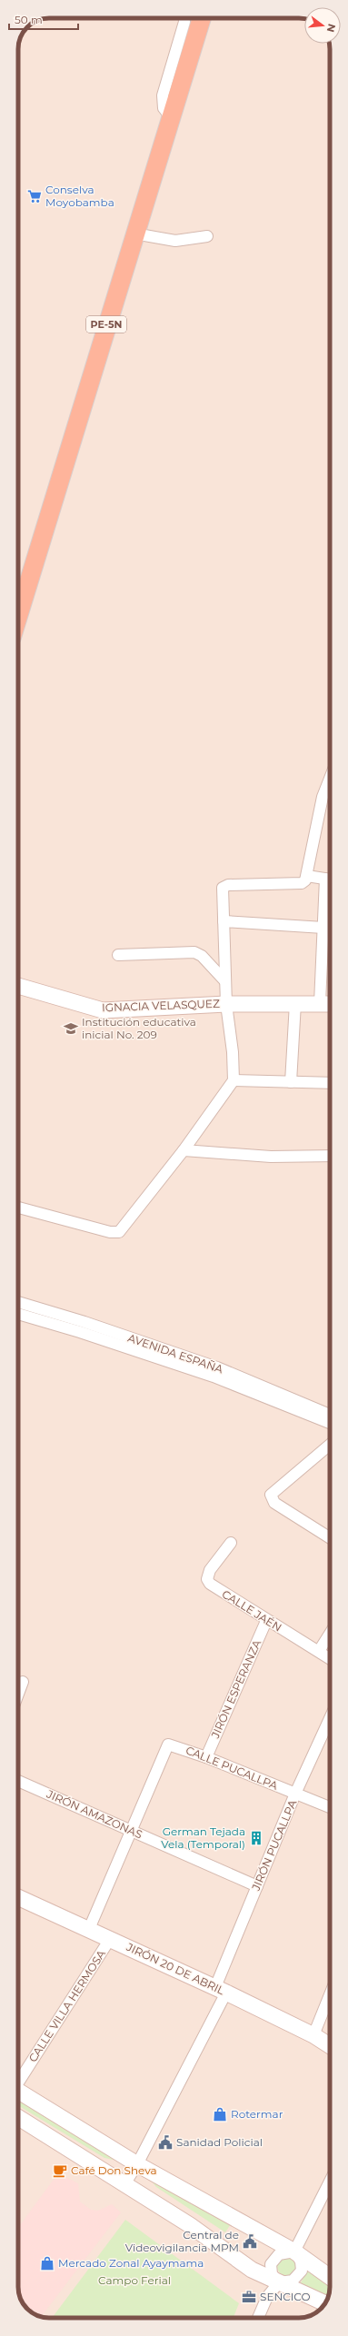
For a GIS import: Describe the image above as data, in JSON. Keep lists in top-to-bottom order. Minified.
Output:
{"streets":{"highway":["PE-5N"],"main road":["IGNACIA VELASQUEZ","JIRÓN 20 DE ABRIL"],"street":["AVENIDA ESPAÑA","CALLE JAÉN","JIRÓN ESPERANZA","CALLE PUCALLPA","JIRÓN AMAZONAS","JIRÓN PUCALLPA","CALLE VILLA HERMOSA"]},"crossings":[["CALLE JAÉN","JIRÓN ESPERANZA"],["JIRÓN ESPERANZA","CALLE PUCALLPA"],["CALLE PUCALLPA","JIRÓN AMAZONAS"],["CALLE PUCALLPA","JIRÓN PUCALLPA"],["JIRÓN AMAZONAS","JIRÓN PUCALLPA"],["JIRÓN PUCALLPA","JIRÓN 20 DE ABRIL"],["JIRÓN 20 DE ABRIL","CALLE VILLA HERMOSA"]],"parks":["Campo Ferial"],"places":{"supermarket":["Conselva Moyobamba"],"school or university":["Institución educativa inicial No. 209"],"building":["German Tejada Vela (Temporal)"],"shop":["Rotermar","Mercado Zonal Ayaymama"],"public building":["Sanidad Policial","Central de Videovigilancia MPM"],"cafe":["Café Don Sheva"],"office":["SENCICO"]},"scale_bar":"50 m","north":"right"}
